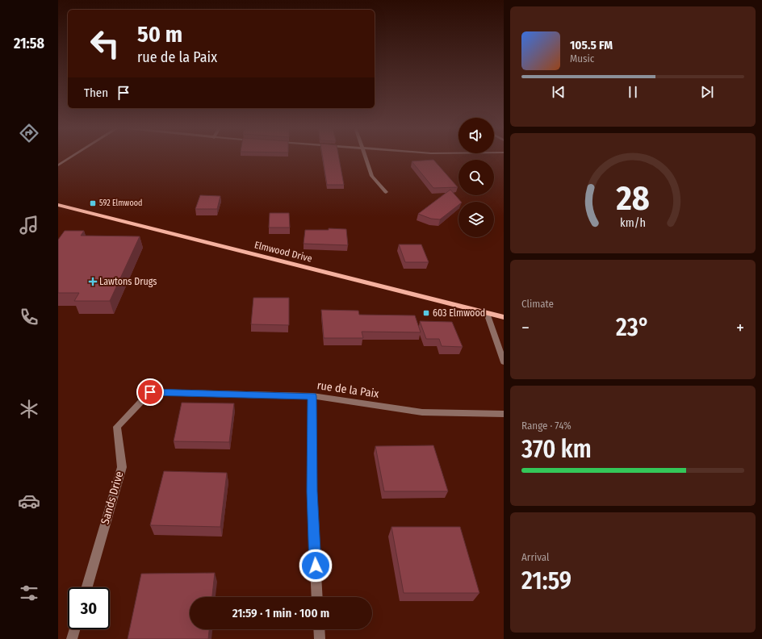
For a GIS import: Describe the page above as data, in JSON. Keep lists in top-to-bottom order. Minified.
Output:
{"streets":{"main road":["Elmwood Drive"],"street":["rue de la Paix","Sands Drive"]},"crossings":[["rue de la Paix","Sands Drive"]],"places":{"transit":["592 Elmwood","603 Elmwood"],"health":["Lawtons Drugs"]},"page":{"tabs":"21:58","turn":["50 m","rue de la Paix"],"song":["105.5 FM","Music"],"then":"Then","tile":["Climate",["Range · 74%","370 km"],["Arrival","21:59"]],"heat":["−","23°","+"],"limit":"30","trip":"21:59 · 1 min · 100 m","gauge":["28","km/h"]}}
